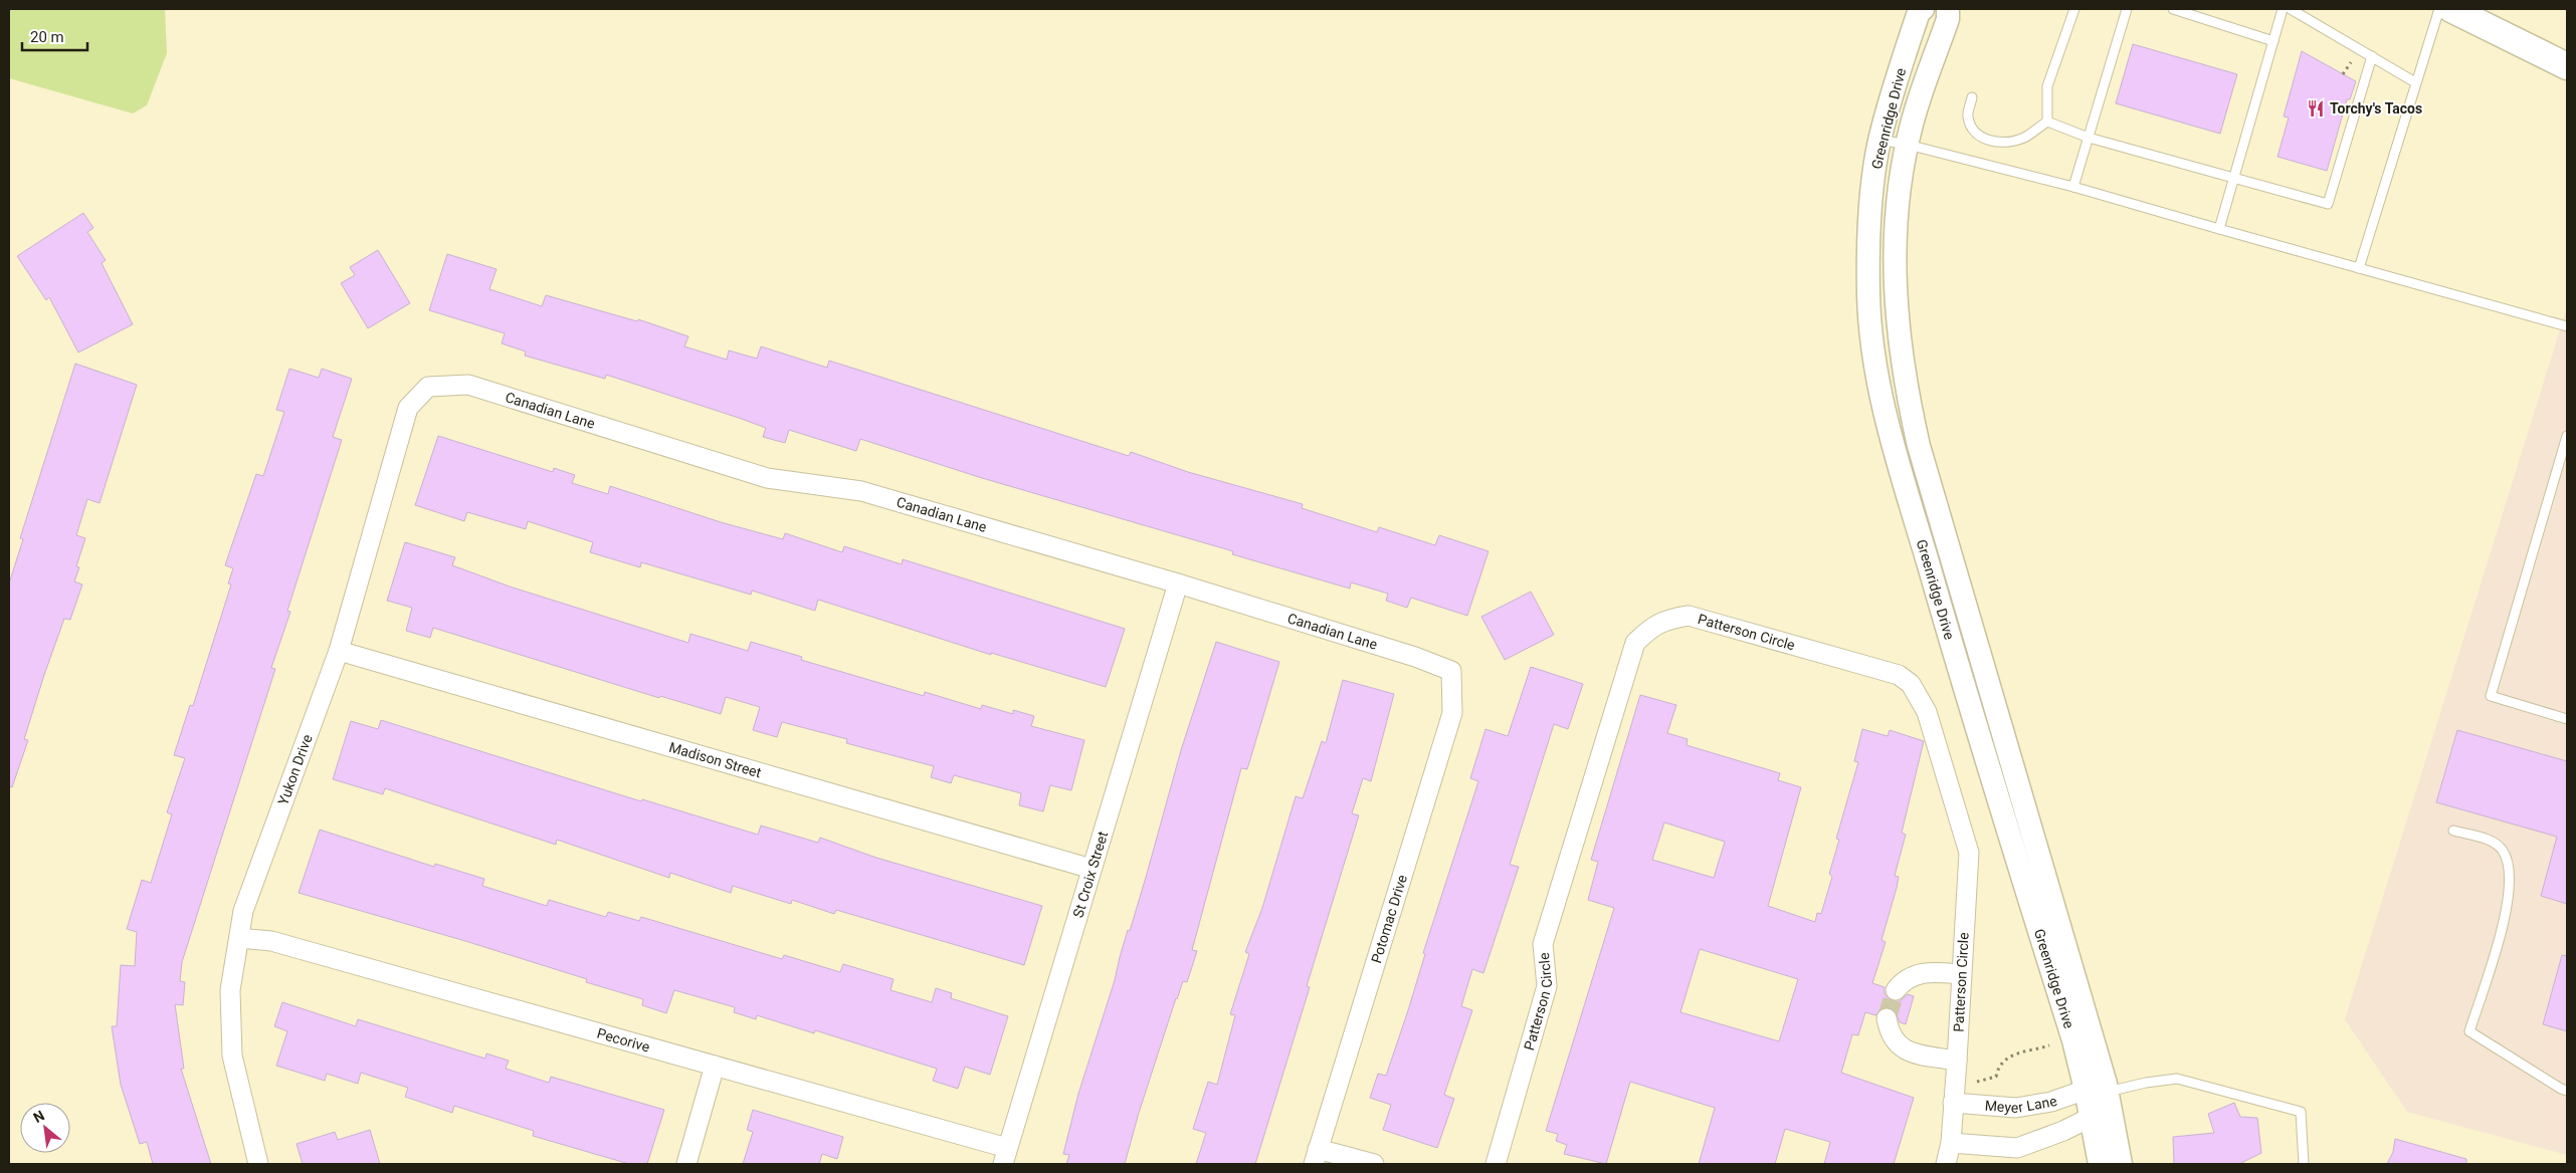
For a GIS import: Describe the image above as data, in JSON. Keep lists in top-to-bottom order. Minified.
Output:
{"streets":{"street":["Greenridge Drive","Canadian Lane","Patterson Circle","Madison Street","Yukon Drive","St Croix Street","Potomac Drive","Pecorive","Meyer Lane"]},"crossings":[["Greenridge Drive","Meyer Lane"],["Canadian Lane","Yukon Drive"],["Canadian Lane","St Croix Street"],["Canadian Lane","Potomac Drive"],["Patterson Circle","Meyer Lane"],["Madison Street","Yukon Drive"],["Madison Street","St Croix Street"],["Yukon Drive","Pecorive"],["St Croix Street","Pecorive"]],"places":{"restaurant":["Torchy's Tacos"]},"scale_bar":"20 m","north":"top left"}
